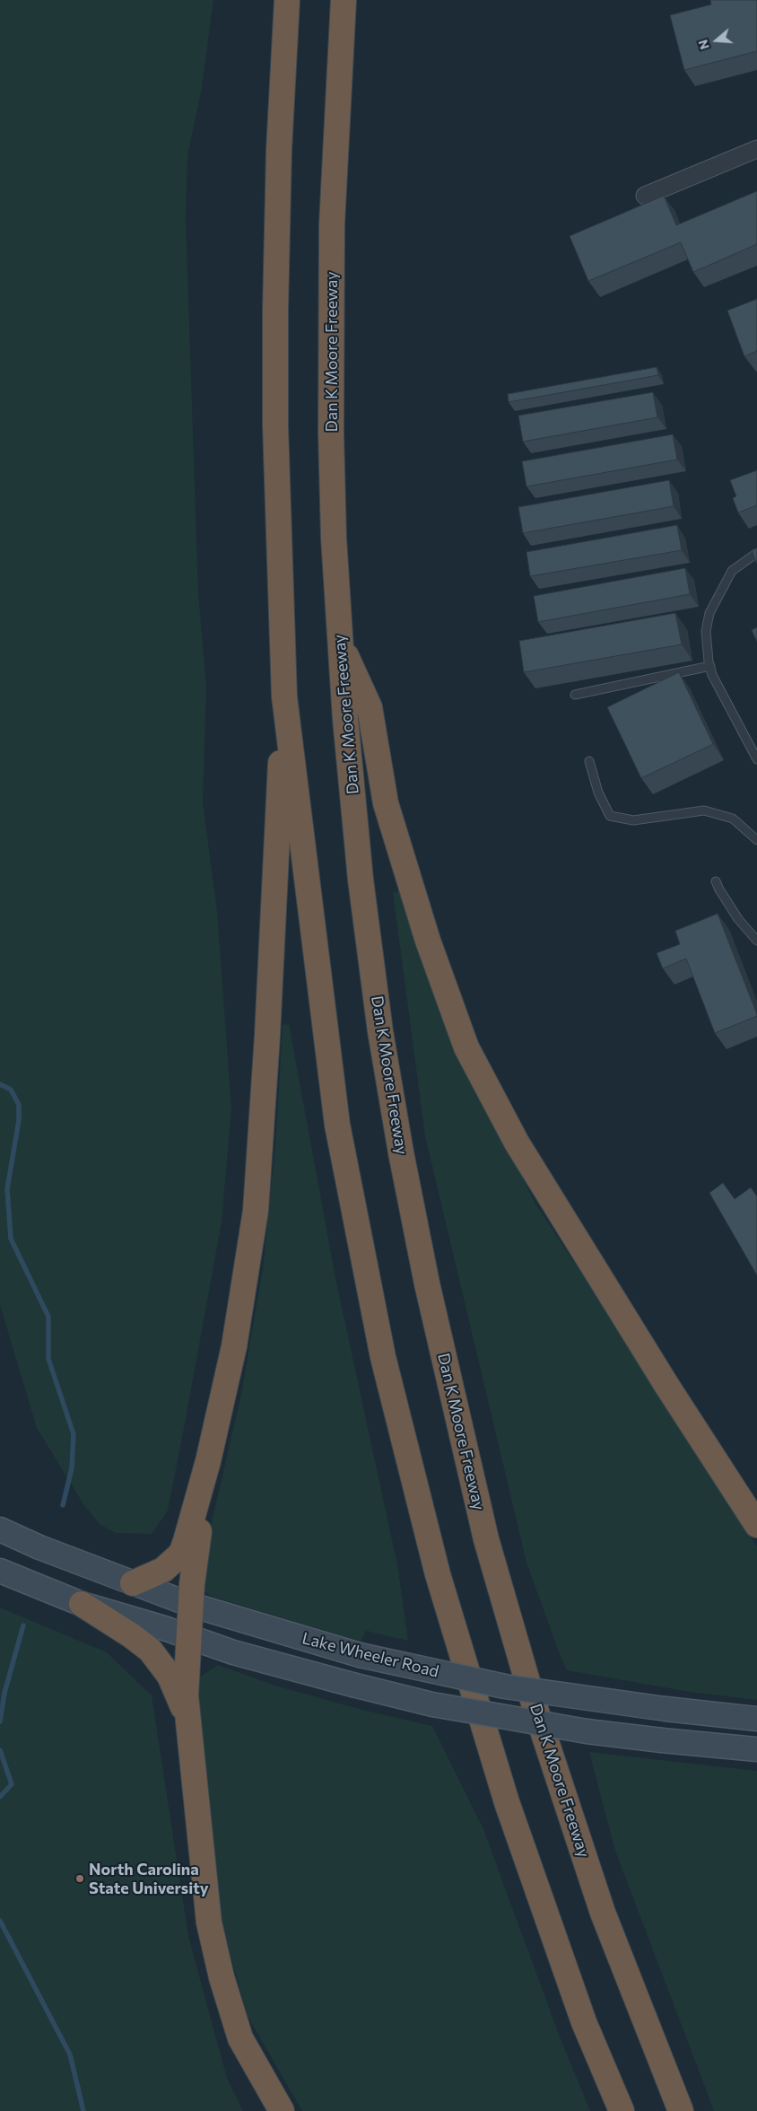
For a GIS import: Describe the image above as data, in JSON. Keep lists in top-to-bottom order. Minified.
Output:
{"streets":{"highway":["Dan K Moore Freeway"],"main road":["Lake Wheeler Road"]},"places":["North Carolina State University"],"north":"left"}
